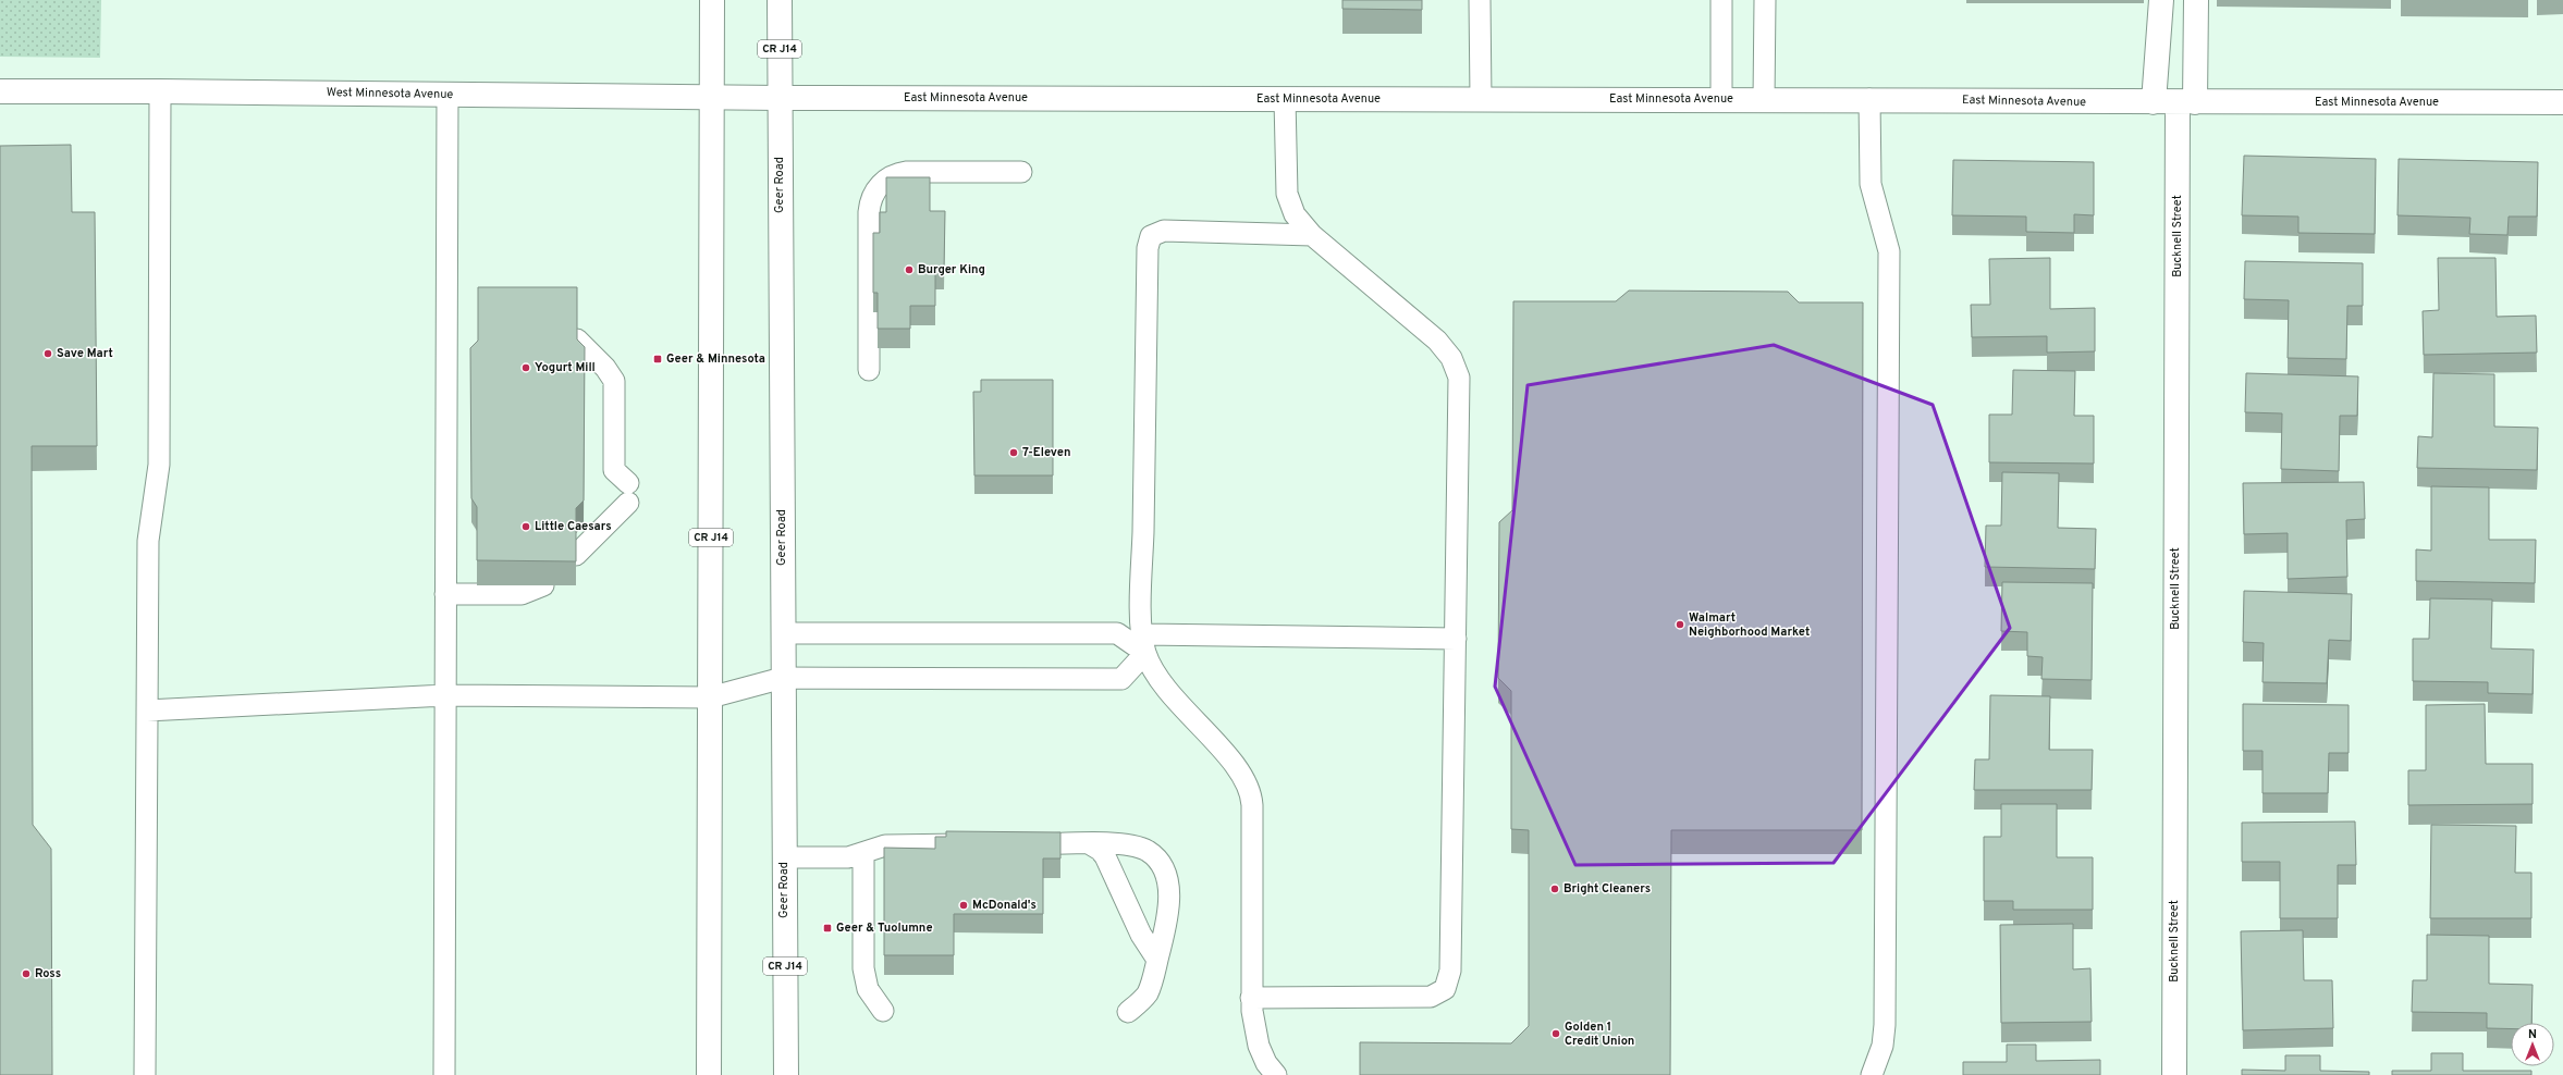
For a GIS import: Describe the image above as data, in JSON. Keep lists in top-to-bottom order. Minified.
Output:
{"streets":{"street":["CR J14","West Minnesota Avenue","East Minnesota Avenue","Geer Road","Bucknell Street"]},"crossings":[["CR J14","West Minnesota Avenue"],["West Minnesota Avenue","East Minnesota Avenue"],["West Minnesota Avenue","Geer Road"],["East Minnesota Avenue","Geer Road"],["East Minnesota Avenue","Bucknell Street"]],"places":{"other":["Burger King","Save Mart","Yogurt Mill","7-Eleven","Little Caesars","Walmart Neighborhood Market","Bright Cleaners","McDonald's","Ross","Golden 1 Credit Union"],"transit":["Geer & Minnesota","Geer & Tuolumne"]},"north":"top"}
